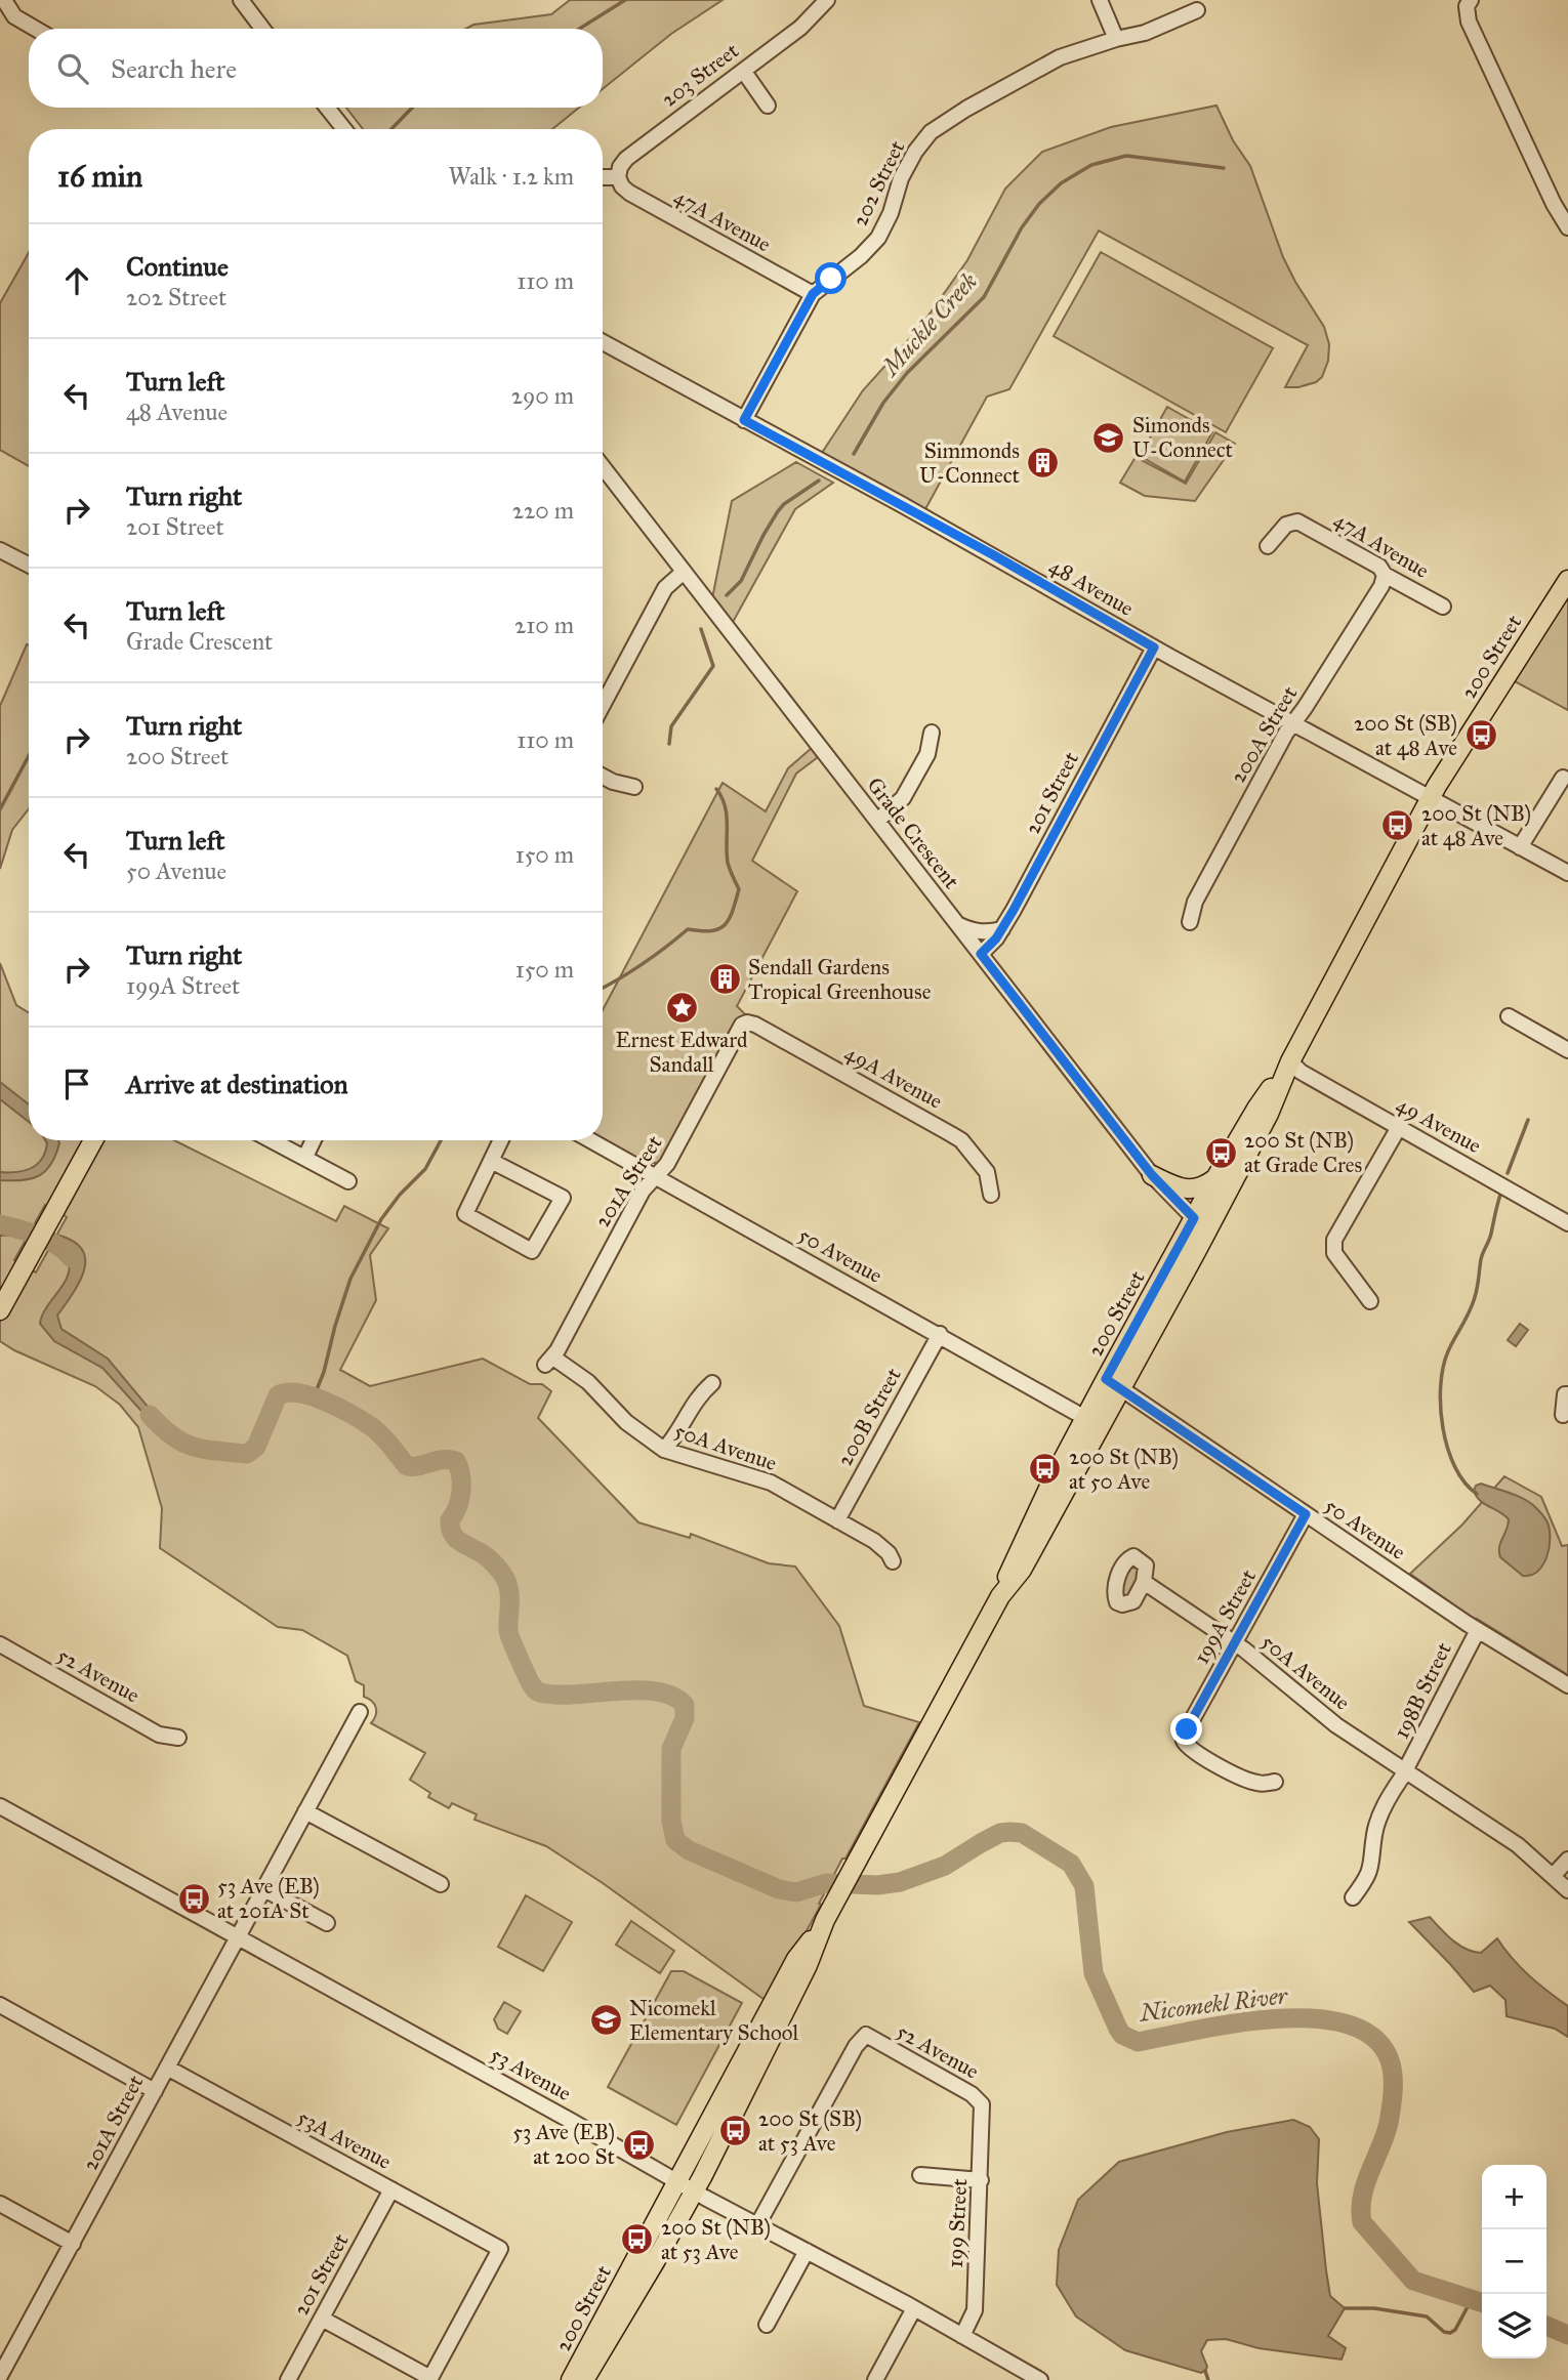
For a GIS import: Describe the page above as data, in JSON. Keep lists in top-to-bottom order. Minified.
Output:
{"streets":{"main road":["200 Street"],"street":["203 Street","202 Street","47A Avenue","48 Avenue","200A Street","201 Street","Grade Crescent","49A Avenue","49 Avenue","201A Street","50 Avenue","200B Street","50A Avenue","199A Street","52 Avenue","198B Street","53 Avenue","53A Avenue","199 Street"]},"crossings":[["203 Street","47A Avenue"],["202 Street","47A Avenue"],["202 Street","48 Avenue"],["47A Avenue","200A Street"],["48 Avenue","200 Street"],["48 Avenue","200A Street"],["48 Avenue","201 Street"],["200 Street","Grade Crescent"],["200 Street","49 Avenue"],["200 Street","50 Avenue"],["200 Street","53 Avenue"],["201 Street","Grade Crescent"],["201 Street","53A Avenue"],["49A Avenue","201A Street"],["201A Street","50 Avenue"],["201A Street","50A Avenue"],["201A Street","53 Avenue"],["201A Street","53A Avenue"],["50 Avenue","200B Street"],["50 Avenue","199A Street"],["50 Avenue","198B Street"],["200B Street","50A Avenue"],["50A Avenue","199A Street"],["50A Avenue","198B Street"],["52 Avenue","53 Avenue"],["52 Avenue","199 Street"],["53 Avenue","199 Street"]],"water":["Muckle Creek","Nicomekl River"],"places":{"school or university":["Simonds U-Connect","Nicomekl Elementary School"],"building":["Simmonds U-Connect","Sendall Gardens Tropical Greenhouse"],"bus stop":["200 St (SB) at 48 Ave","200 St (NB) at 48 Ave","200 St (NB) at Grade Cres","200 St (NB) at 50 Ave","53 Ave (EB) at 201A St","200 St (SB) at 53 Ave","53 Ave (EB) at 200 St","200 St (NB) at 53 Ave"],"place":["Ernest Edward Sandall"]},"page":{"search":"Search here","heading":["16 min","Walk · 1.2 km"],"list":[["Continue","202 Street","110 m"],["Turn left","48 Avenue","290 m"],["Turn right","201 Street","220 m"],["Turn left","Grade Crescent","210 m"],["Turn right","200 Street","110 m"],["Turn left","50 Avenue","150 m"],["Turn right","199A Street","150 m"],"Arrive at destination"],"map_buttons":["+","−"]}}
